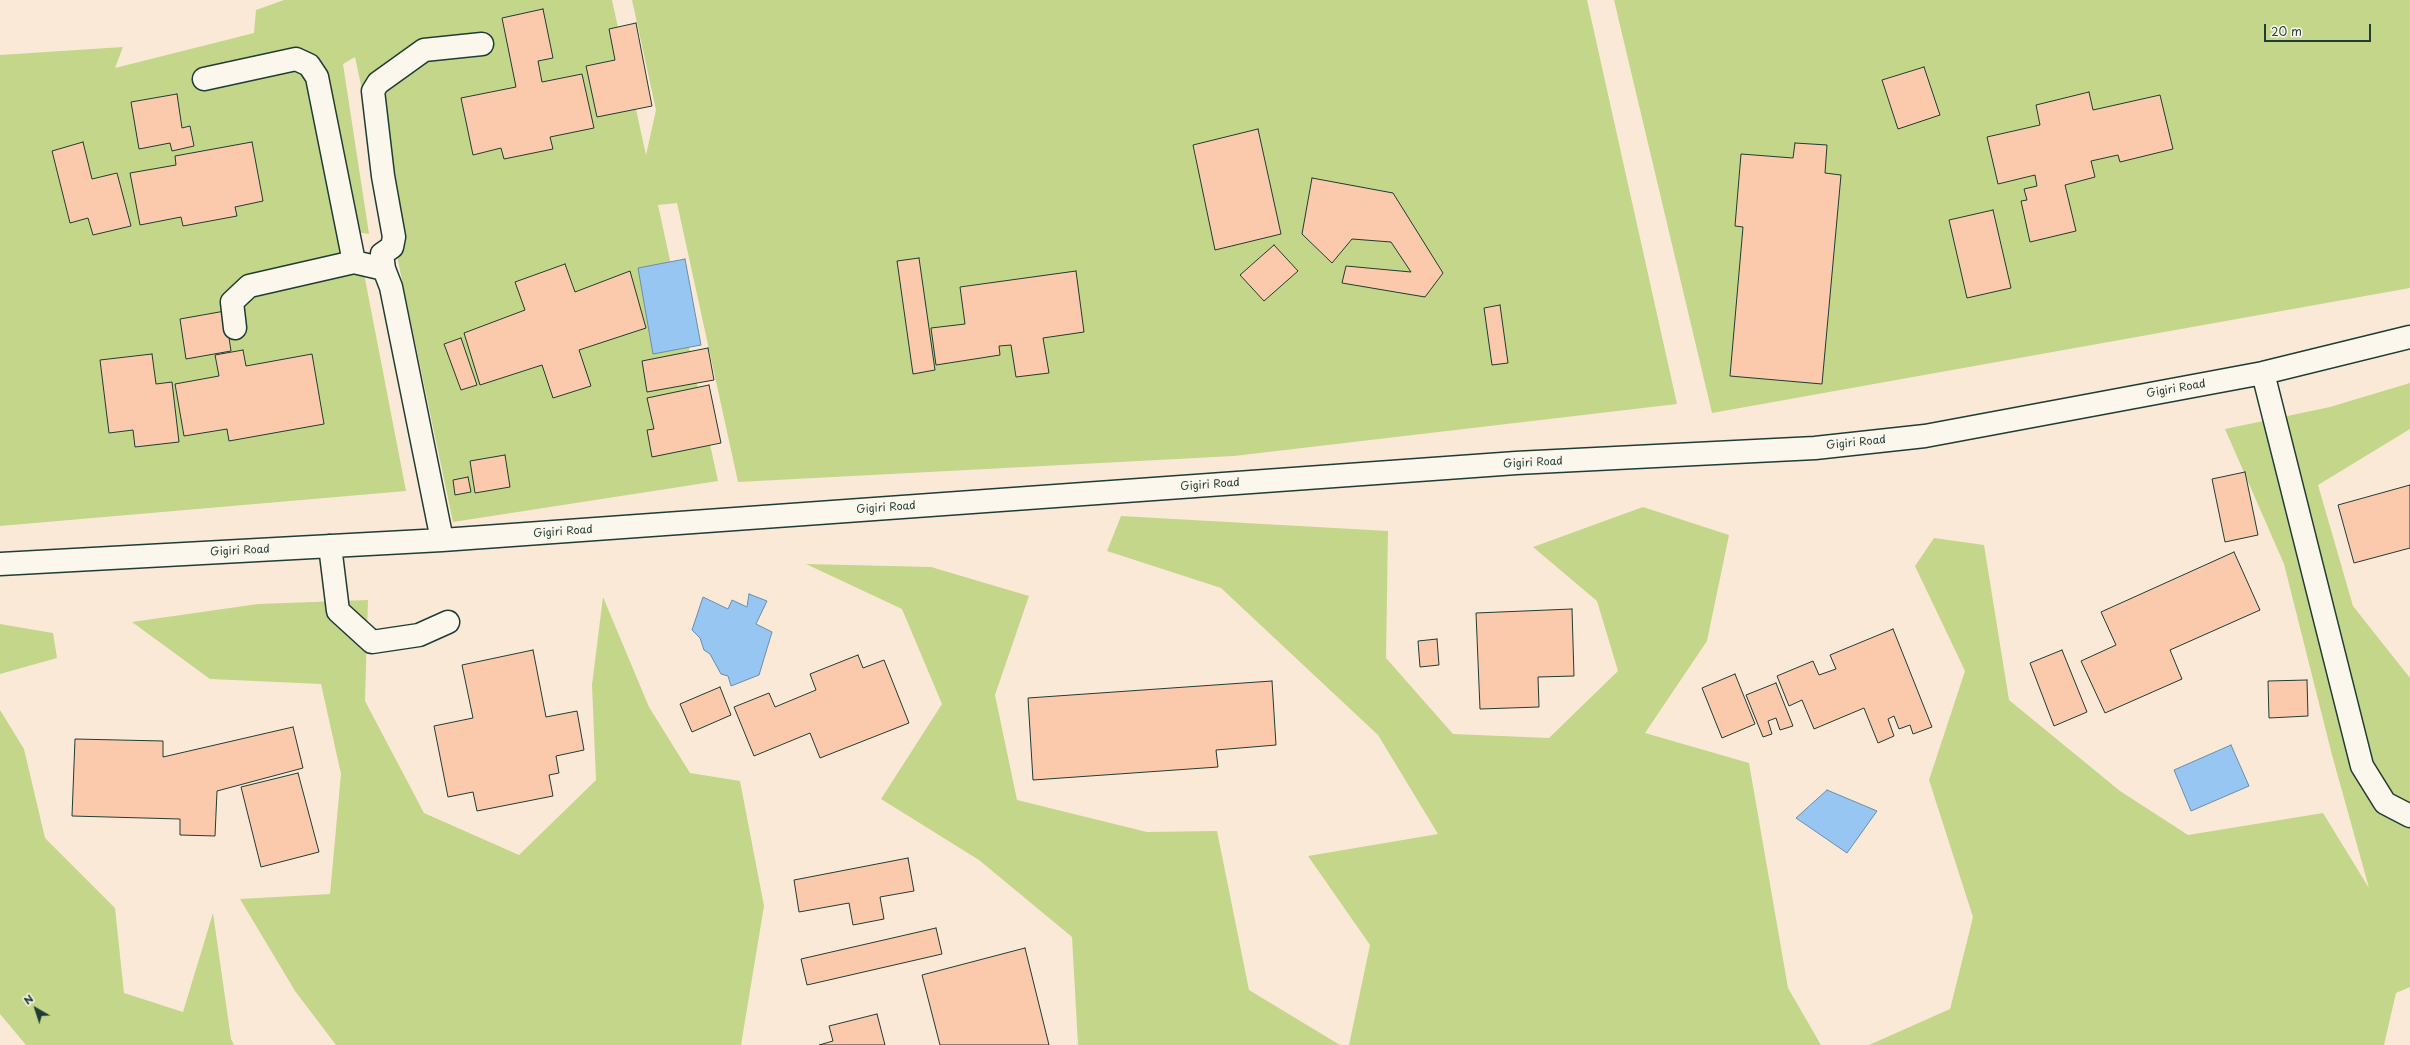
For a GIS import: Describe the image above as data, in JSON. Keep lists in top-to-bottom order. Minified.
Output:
{"streets":{"street":["Gigiri Road"]},"scale_bar":"20 m","north":"top left"}
